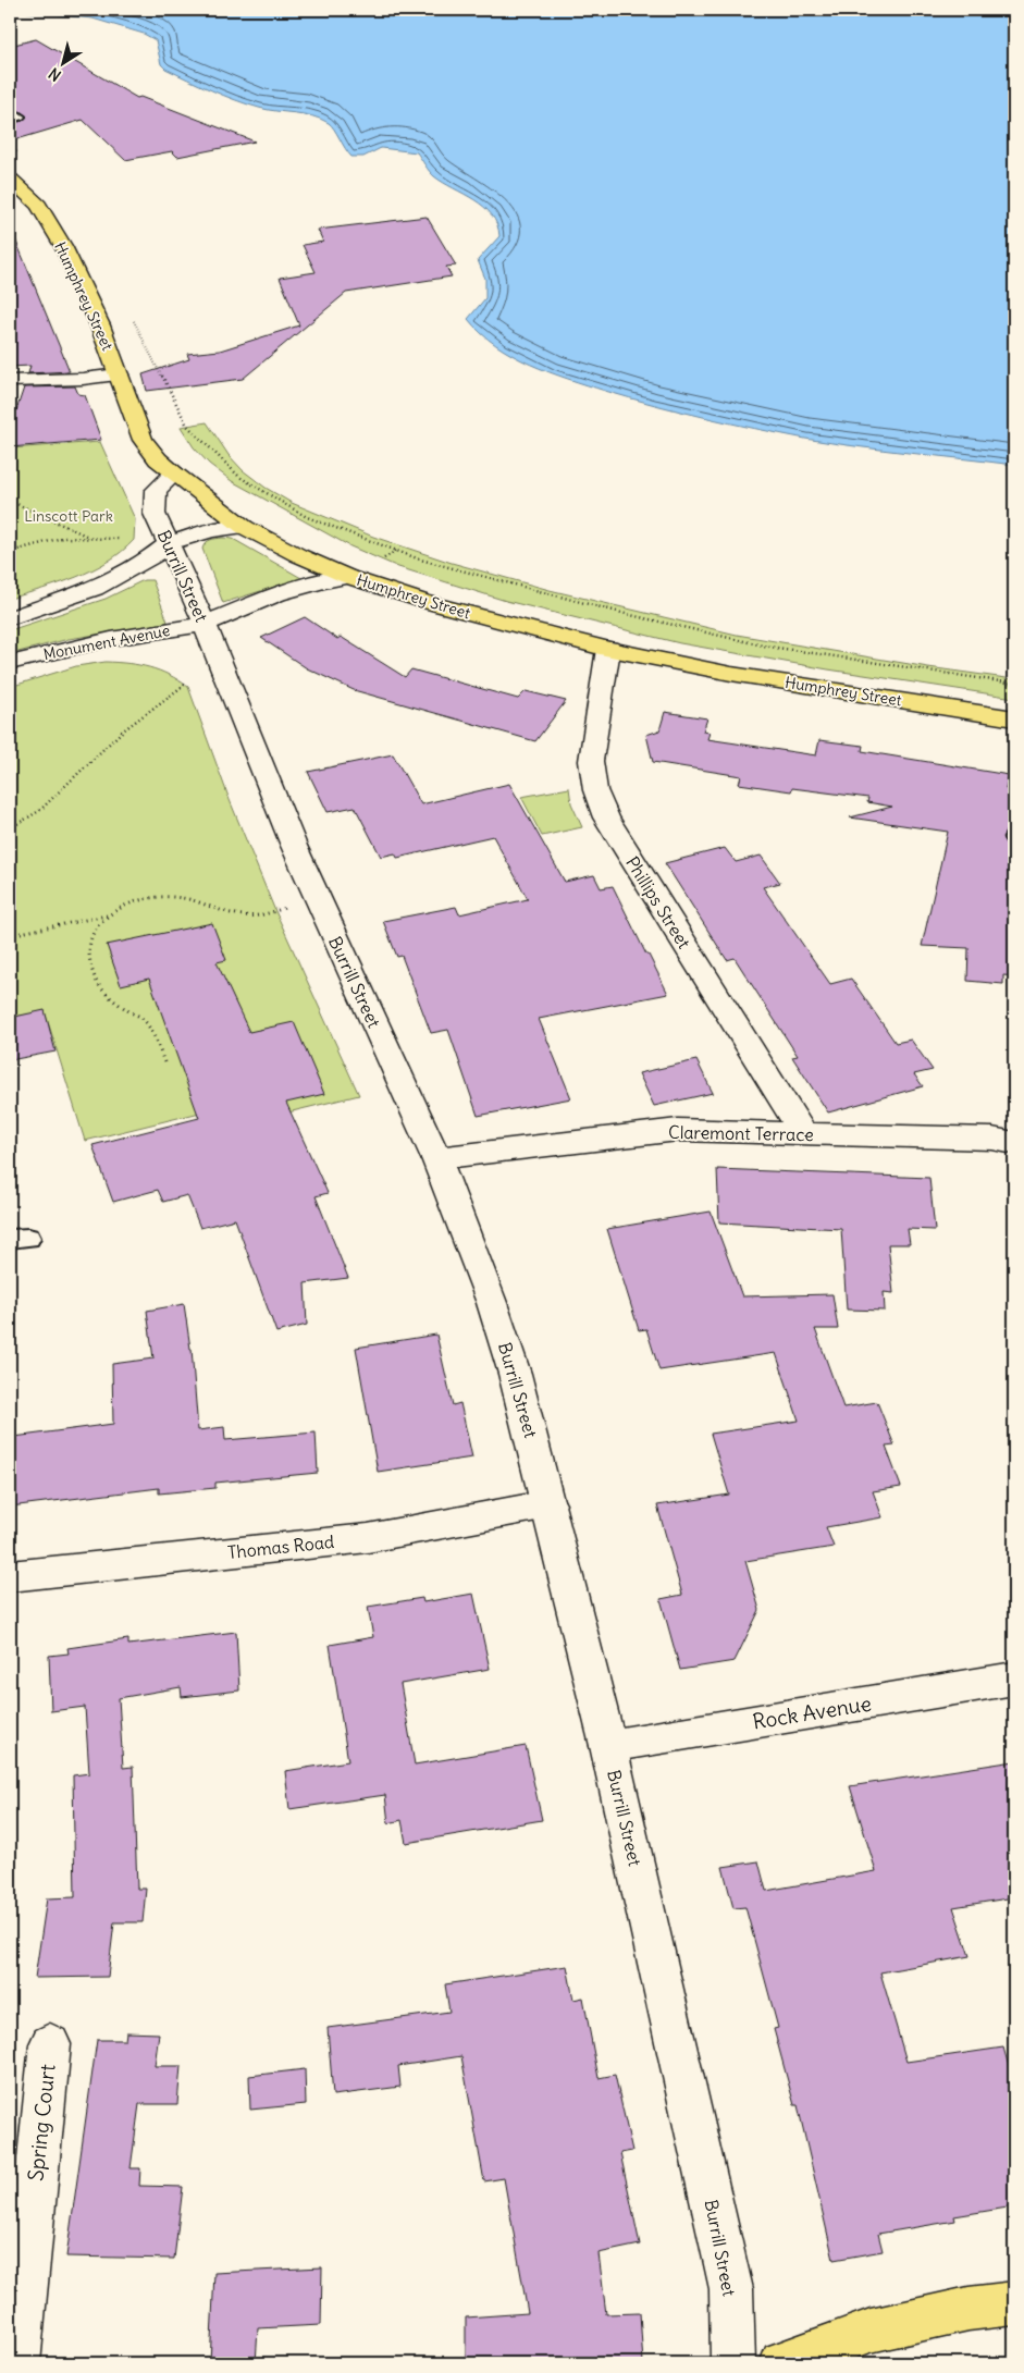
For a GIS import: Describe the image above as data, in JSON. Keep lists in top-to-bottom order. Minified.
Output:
{"streets":{"main road":["Humphrey Street"],"street":["Burrill Street","Monument Avenue","Phillips Street","Claremont Terrace","Thomas Road","Rock Avenue","Spring Court"]},"crossings":[["Humphrey Street","Burrill Street"],["Humphrey Street","Monument Avenue"],["Humphrey Street","Phillips Street"],["Burrill Street","Monument Avenue"],["Burrill Street","Claremont Terrace"],["Burrill Street","Thomas Road"],["Burrill Street","Rock Avenue"],["Phillips Street","Claremont Terrace"]],"parks":["Linscott Park"],"north":"bottom left"}
